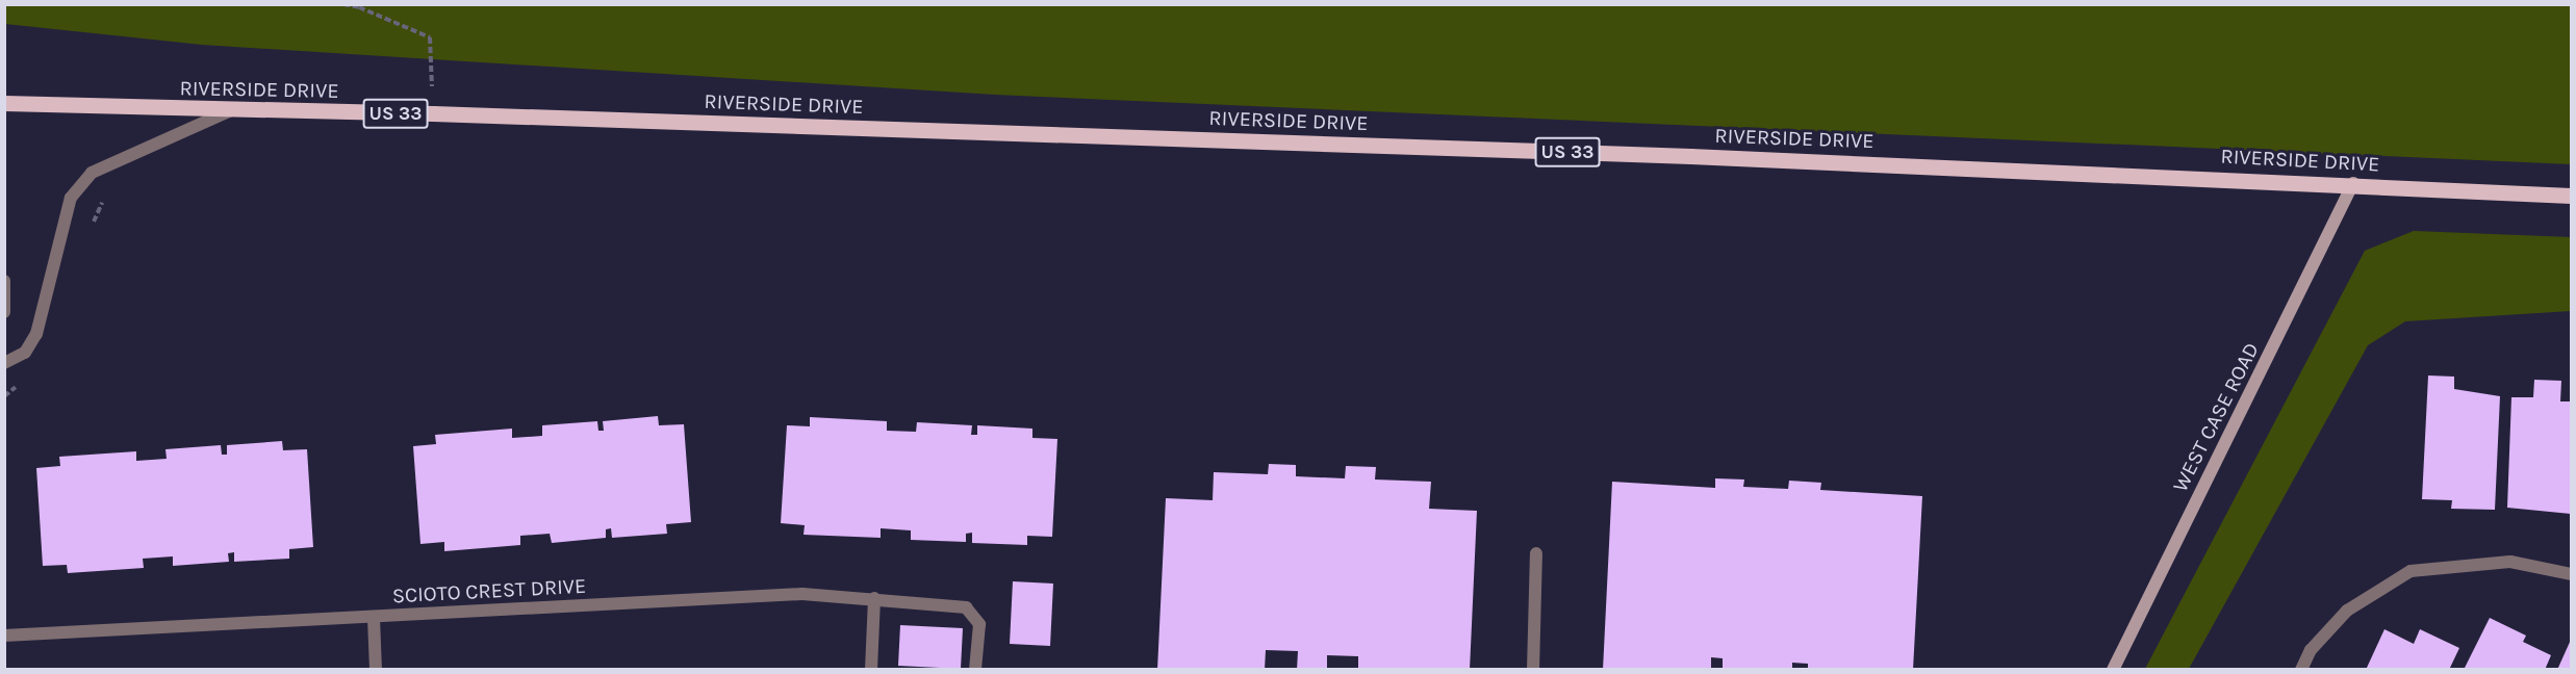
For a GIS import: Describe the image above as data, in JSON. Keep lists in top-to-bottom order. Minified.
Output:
{"streets":{"main road":["RIVERSIDE DRIVE","US 33","WEST CASE ROAD"],"street":["SCIOTO CREST DRIVE"]},"crossings":[["RIVERSIDE DRIVE","WEST CASE ROAD"]]}
